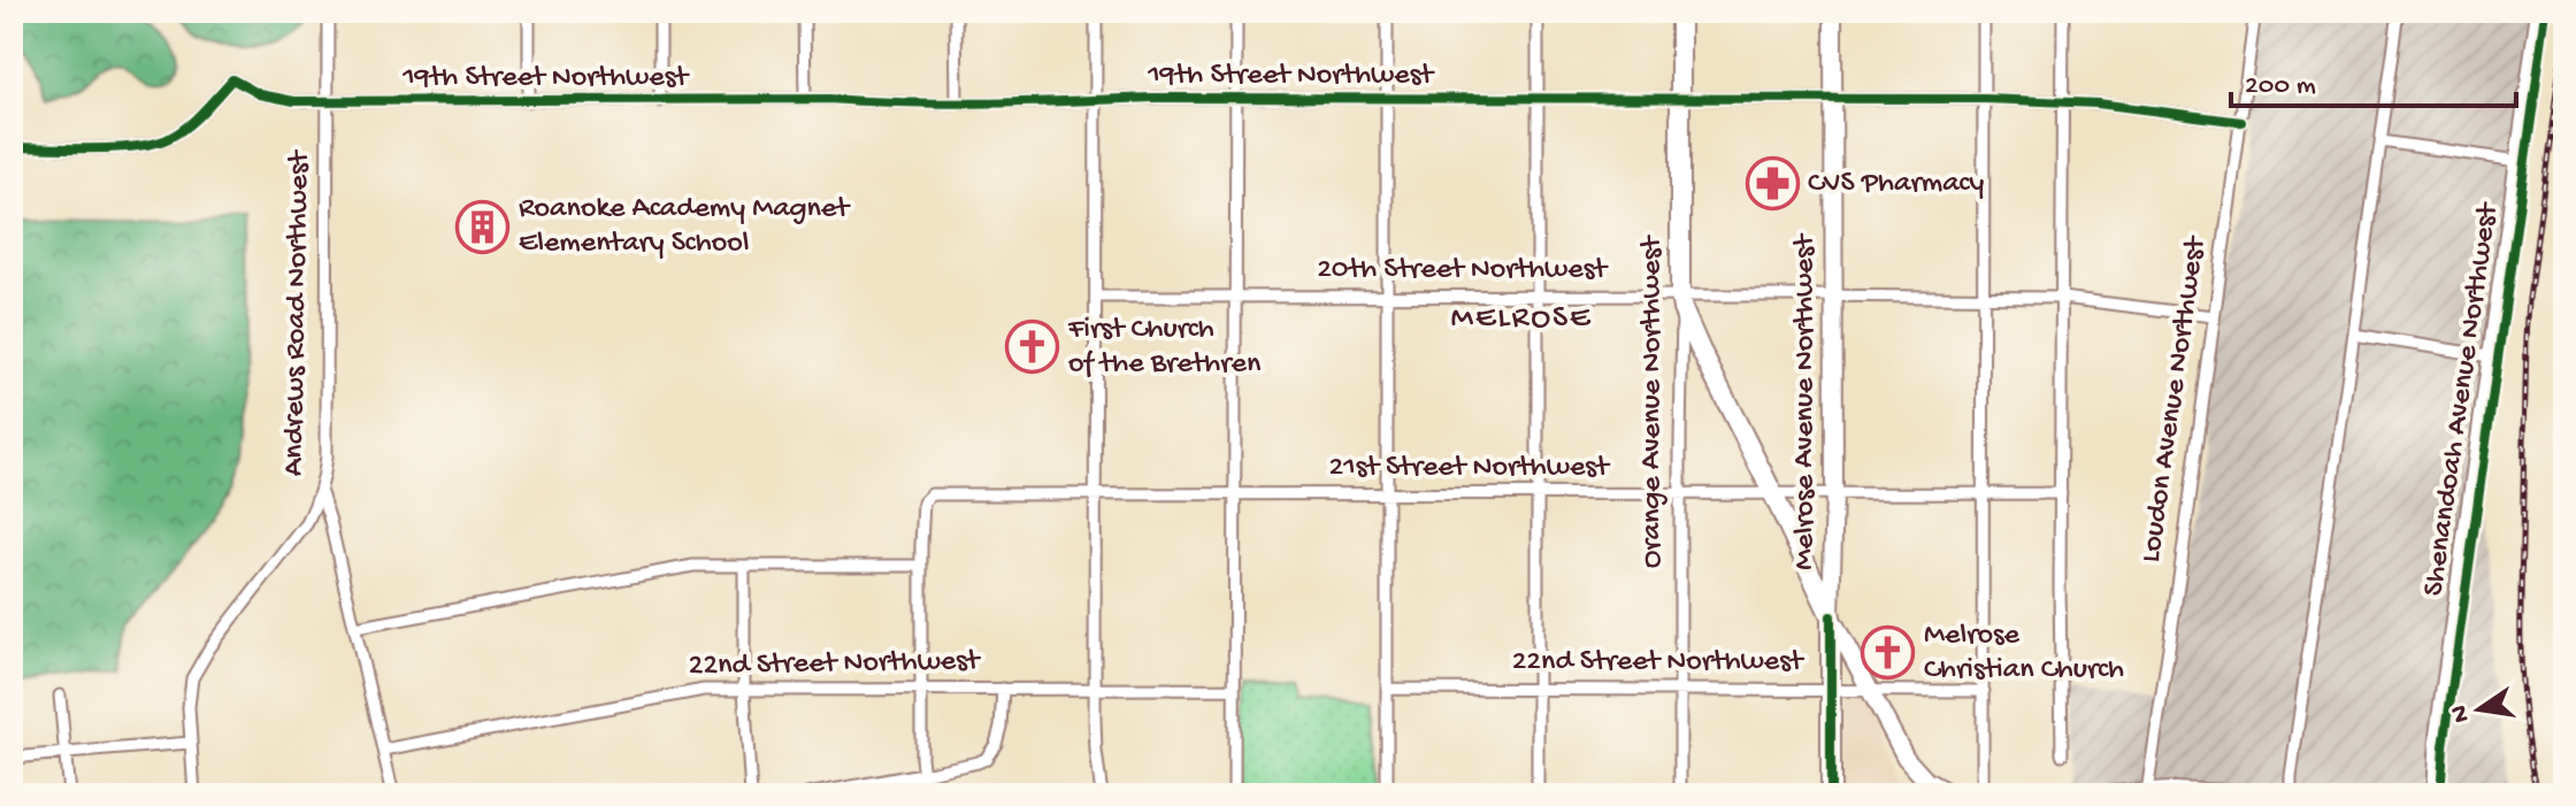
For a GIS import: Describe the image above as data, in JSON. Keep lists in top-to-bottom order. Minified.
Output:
{"streets":{"main road":["Orange Avenue Northwest","Melrose Avenue Northwest"],"street":["19th Street Northwest","20th Street Northwest","Andrews Road Northwest","Loudon Avenue Northwest","Shenandoah Avenue Northwest","21st Street Northwest","22nd Street Northwest"]},"crossings":[["19th Street Northwest","Andrews Road Northwest"],["19th Street Northwest","Loudon Avenue Northwest"],["19th Street Northwest","Orange Avenue Northwest"],["19th Street Northwest","Melrose Avenue Northwest"],["20th Street Northwest","Loudon Avenue Northwest"],["20th Street Northwest","Orange Avenue Northwest"],["20th Street Northwest","Melrose Avenue Northwest"],["Orange Avenue Northwest","21st Street Northwest"],["Orange Avenue Northwest","22nd Street Northwest"],["Melrose Avenue Northwest","21st Street Northwest"],["Melrose Avenue Northwest","22nd Street Northwest"]],"districts":["MELROSE"],"places":{"pharmacy":["CVS Pharmacy"],"building":["Roanoke Academy Magnet Elementary School"],"church":["First Church of the Brethren","Melrose Christian Church"]},"scale_bar":"200 m","north":"left"}
